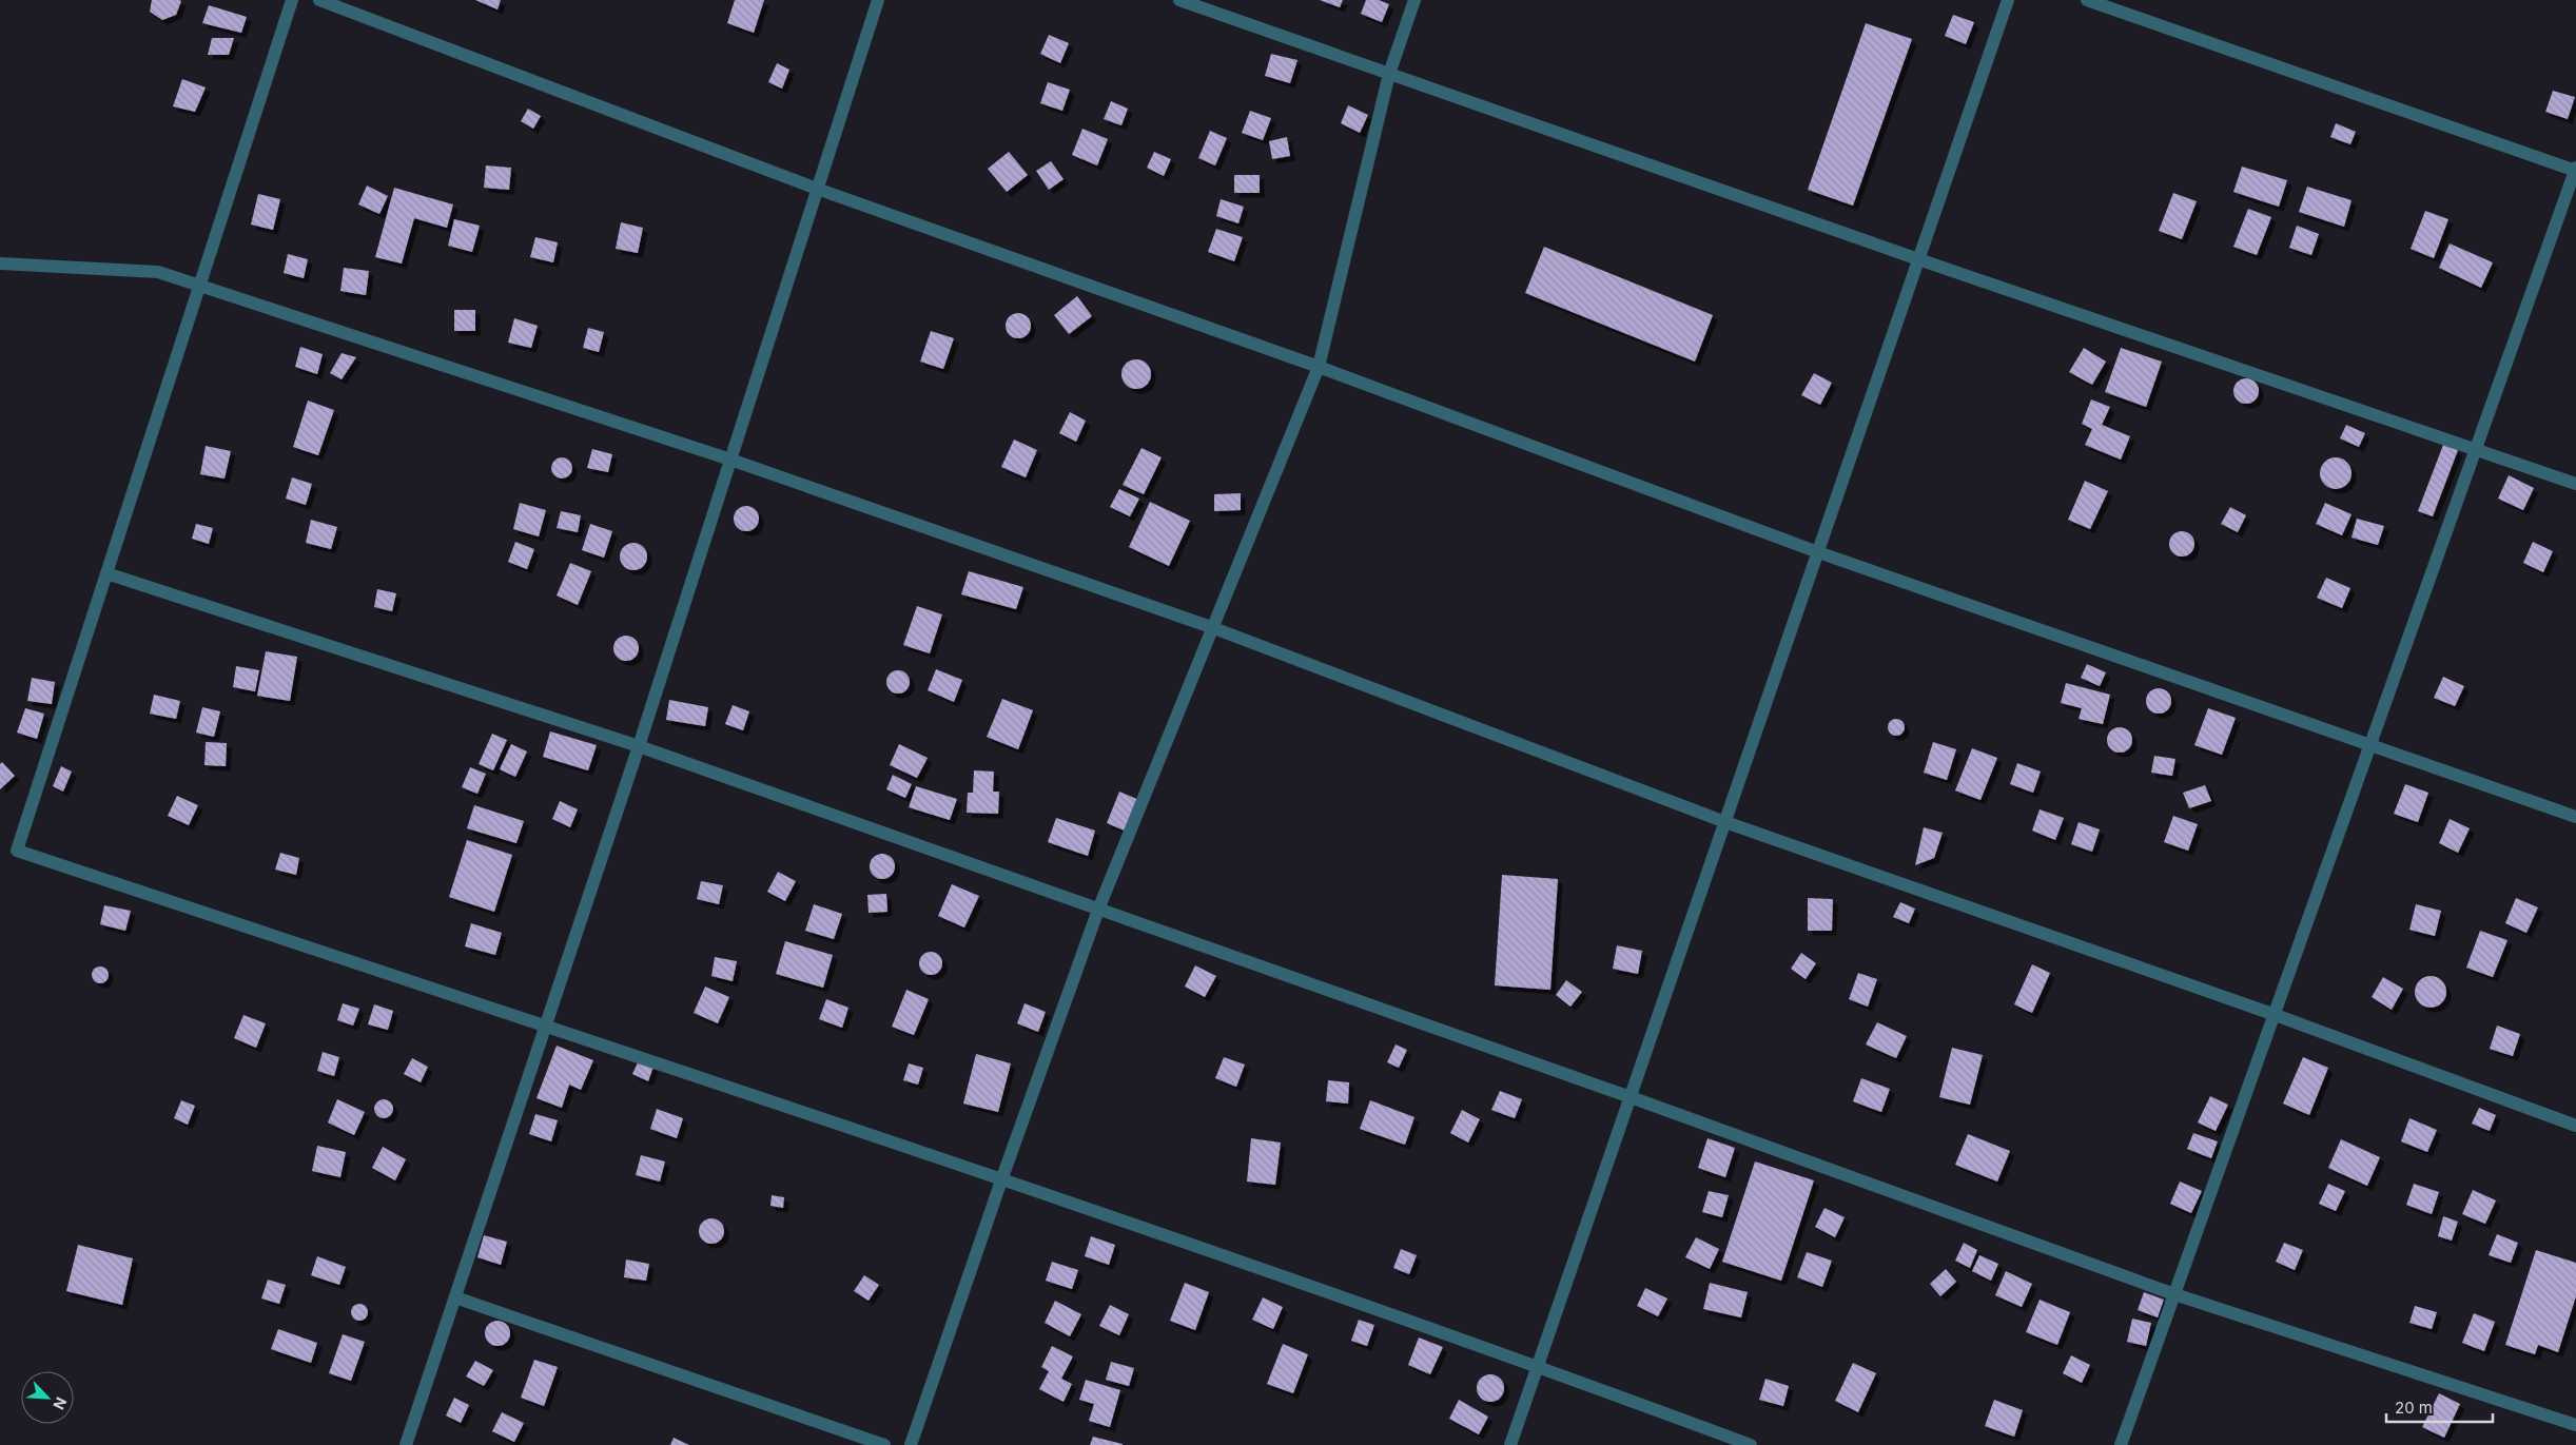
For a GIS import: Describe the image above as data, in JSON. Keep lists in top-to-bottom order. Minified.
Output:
{"scale_bar":"20 m","north":"bottom right"}
